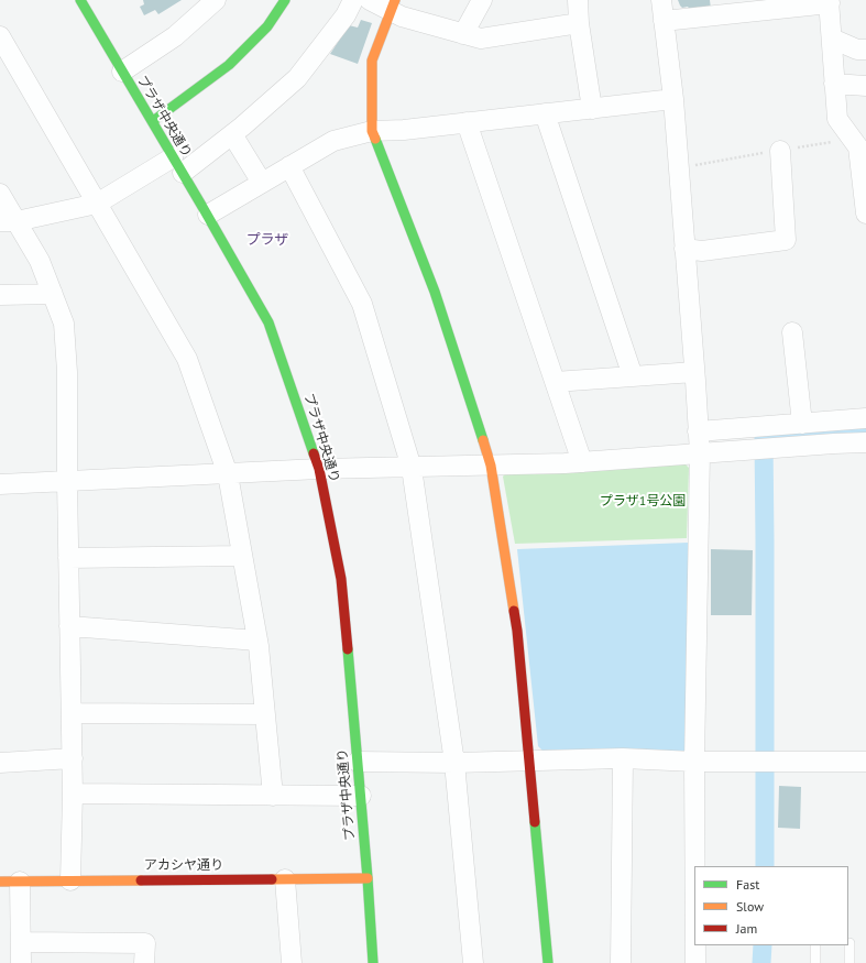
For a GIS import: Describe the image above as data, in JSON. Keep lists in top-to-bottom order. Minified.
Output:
{"streets":{"street":["プラザ中央通り","アカシヤ通り"]},"crossings":[["プラザ中央通り","アカシヤ通り"]],"districts":["プラザ"],"parks":["プラザ1号公園"],"legend":["Fast","Slow","Jam"]}
